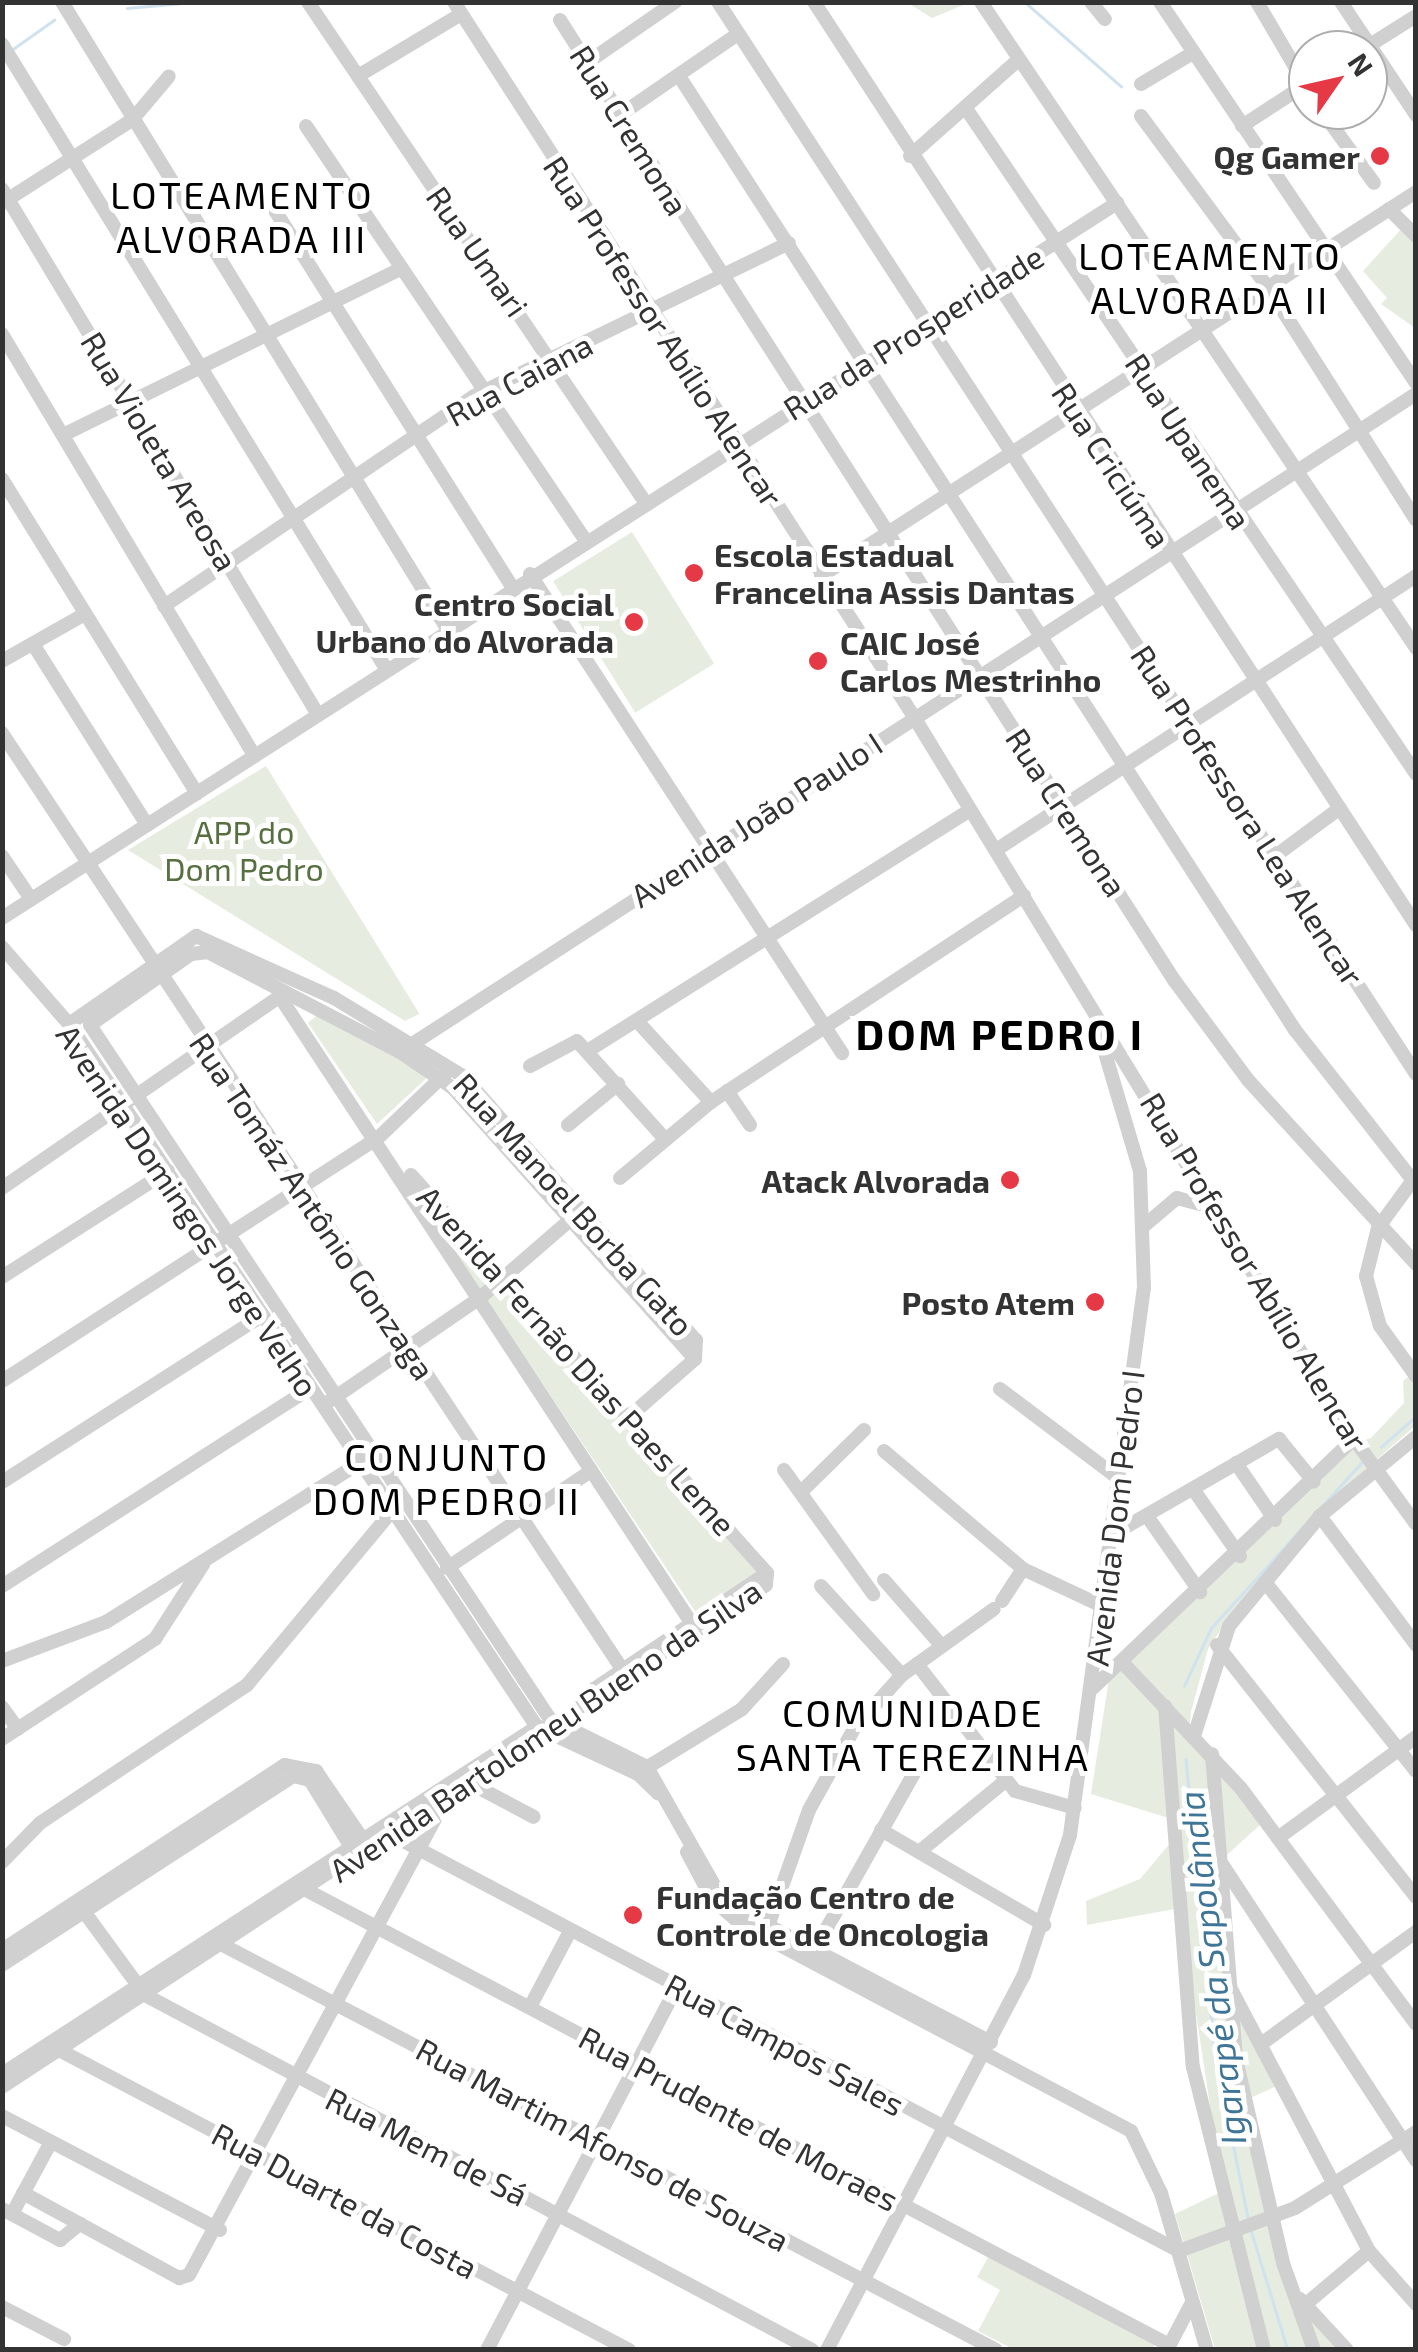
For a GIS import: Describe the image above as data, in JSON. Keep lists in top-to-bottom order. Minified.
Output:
{"streets":{"street":["Rua Cremona","Rua Umari","Rua Professor Abílio Alencar","Rua da Prosperidade","Rua Caiana","Rua Upanema","Rua Violeta Areosa","Rua Criciúma","Rua Professora Lea Alencar","Avenida João Paulo I","Rua Manoel Borba Gato","Rua Tomáz Antônio Gonzaga","Avenida Domingos Jorge Velho","Avenida Fernão Dias Paes Leme","Avenida Dom Pedro I","Avenida Bartolomeu Bueno da Silva","Rua Campos Sales","Rua Prudente de Moraes","Rua Martim Afonso de Souza","Rua Mem de Sá","Rua Duarte da Costa"]},"crossings":[["Rua Cremona","Rua da Prosperidade"],["Rua Cremona","Rua Caiana"],["Rua Cremona","Avenida João Paulo I"],["Rua Umari","Rua da Prosperidade"],["Rua Umari","Rua Caiana"],["Rua Professor Abílio Alencar","Rua da Prosperidade"],["Rua Professor Abílio Alencar","Rua Caiana"],["Rua Professor Abílio Alencar","Avenida João Paulo I"],["Rua Professor Abílio Alencar","Avenida Dom Pedro I"],["Rua da Prosperidade","Rua Upanema"],["Rua da Prosperidade","Rua Violeta Areosa"],["Rua da Prosperidade","Rua Criciúma"],["Rua da Prosperidade","Rua Professora Lea Alencar"],["Rua da Prosperidade","Rua Tomáz Antônio Gonzaga"],["Rua Caiana","Rua Violeta Areosa"],["Rua Upanema","Avenida João Paulo I"],["Rua Criciúma","Avenida João Paulo I"],["Rua Professora Lea Alencar","Avenida João Paulo I"],["Avenida João Paulo I","Rua Manoel Borba Gato"],["Rua Manoel Borba Gato","Rua Tomáz Antônio Gonzaga"],["Rua Manoel Borba Gato","Avenida Domingos Jorge Velho"],["Rua Manoel Borba Gato","Avenida Fernão Dias Paes Leme"],["Rua Tomáz Antônio Gonzaga","Avenida Bartolomeu Bueno da Silva"],["Avenida Domingos Jorge Velho","Avenida Bartolomeu Bueno da Silva"],["Avenida Fernão Dias Paes Leme","Avenida Bartolomeu Bueno da Silva"],["Avenida Dom Pedro I","Rua Campos Sales"],["Avenida Dom Pedro I","Rua Prudente de Moraes"],["Avenida Dom Pedro I","Rua Martim Afonso de Souza"],["Avenida Bartolomeu Bueno da Silva","Rua Campos Sales"],["Avenida Bartolomeu Bueno da Silva","Rua Prudente de Moraes"],["Avenida Bartolomeu Bueno da Silva","Rua Martim Afonso de Souza"],["Avenida Bartolomeu Bueno da Silva","Rua Mem de Sá"],["Avenida Bartolomeu Bueno da Silva","Rua Duarte da Costa"]],"districts":["LOTEAMENTO ALVORADA III","LOTEAMENTO ALVORADA II","DOM PEDRO I","CONJUNTO DOM PEDRO II","COMUNIDADE SANTA TEREZINHA"],"water":["Igarapé da Sapolândia"],"parks":["APP do Dom Pedro"],"places":["Qg Gamer","Escola Estadual Francelina Assis Dantas","Centro Social Urbano do Alvorada","CAIC José Carlos Mestrinho","Atack Alvorada","Posto Atem","Fundação Centro de Controle de Oncologia"],"north":"top right"}
